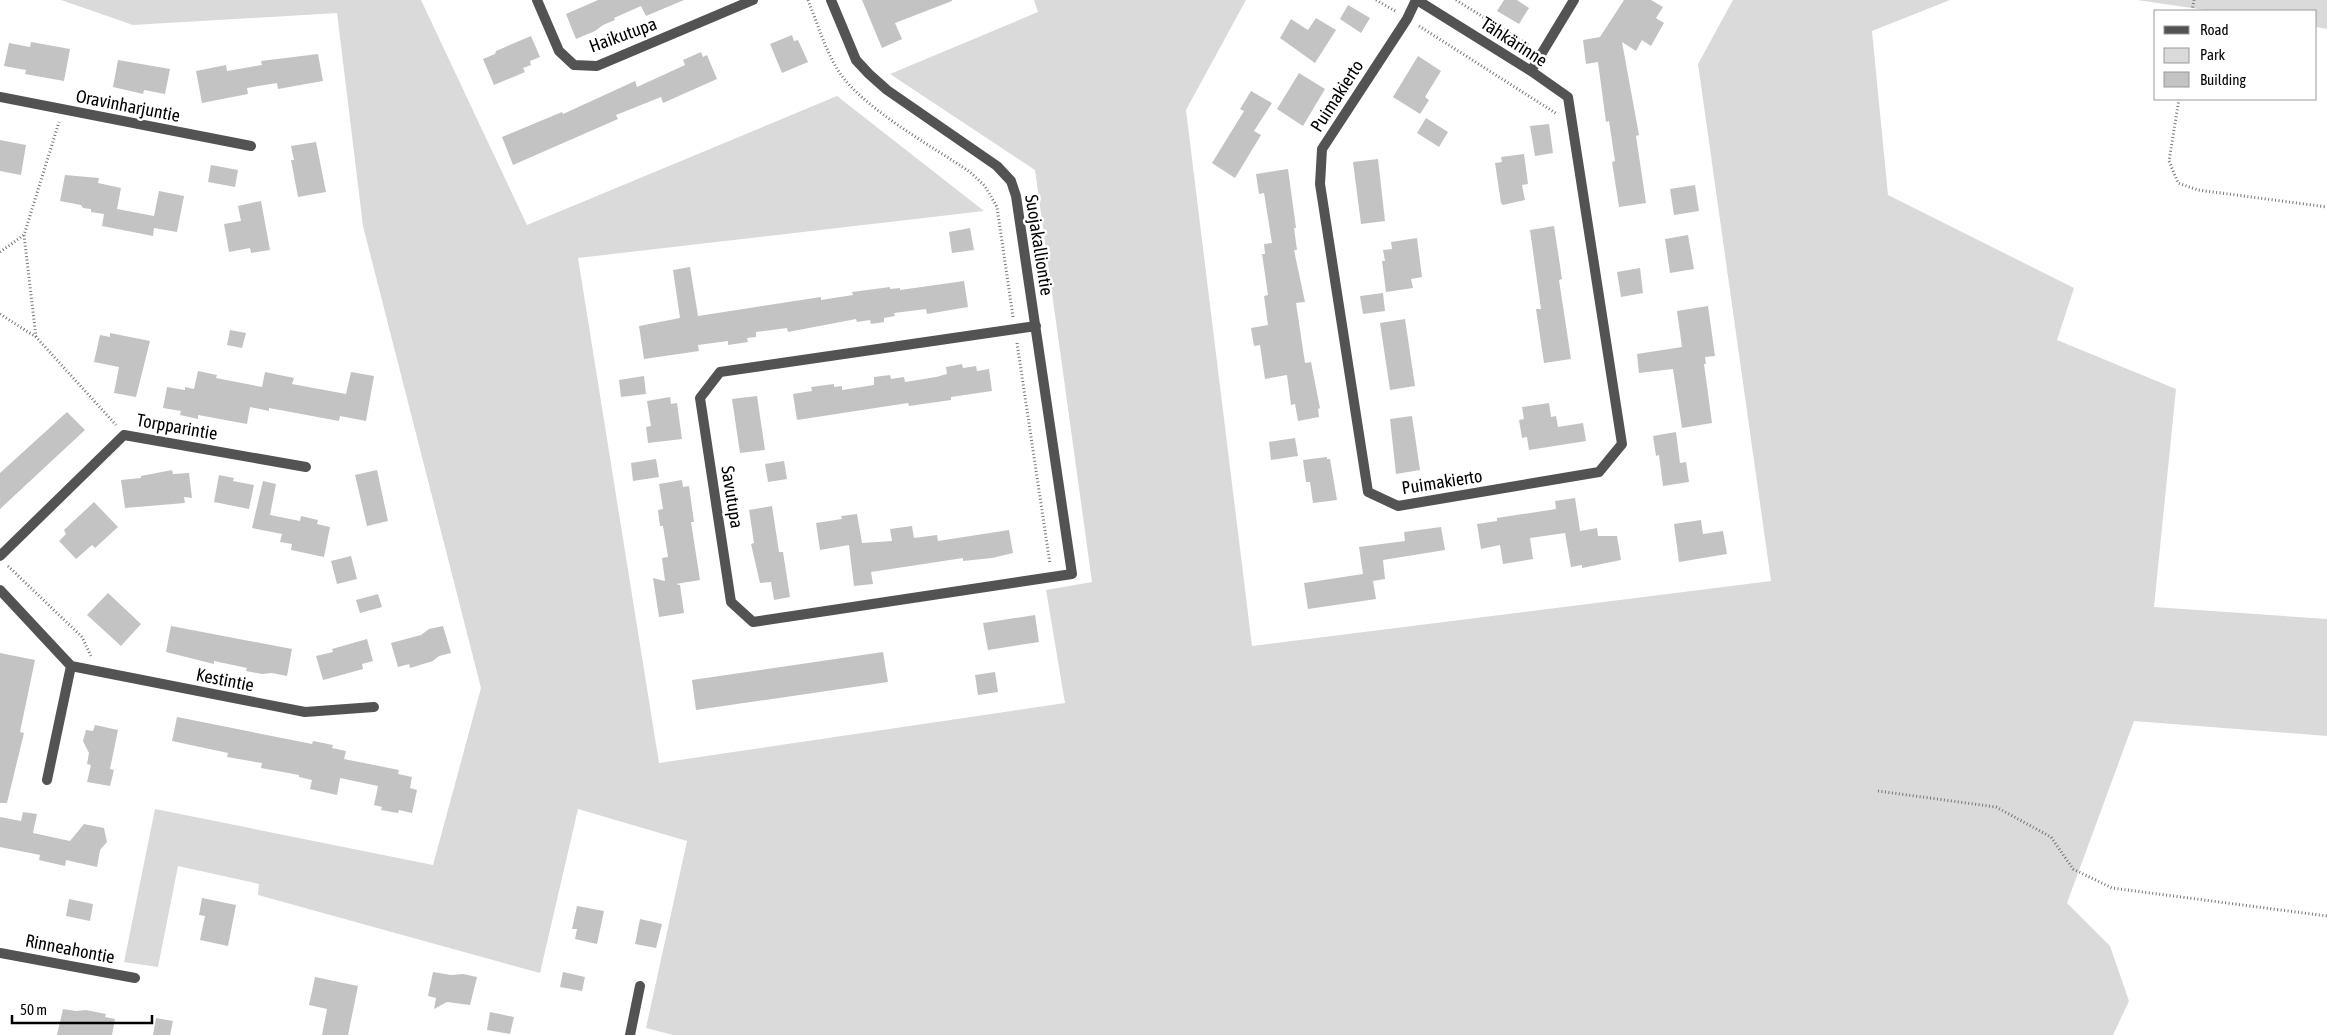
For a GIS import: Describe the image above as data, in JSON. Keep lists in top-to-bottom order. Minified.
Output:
{"streets":{"street":["Haikutupa","Tähkärinne","Puimakierto","Oravinharjuntie","Suojakalliontie","Torpparintie","Savutupa","Kestintie","Rinneahontie"]},"crossings":[["Tähkärinne","Puimakierto"],["Suojakalliontie","Savutupa"]],"legend":["Road","Park","Building"],"scale_bar":"50 m"}
